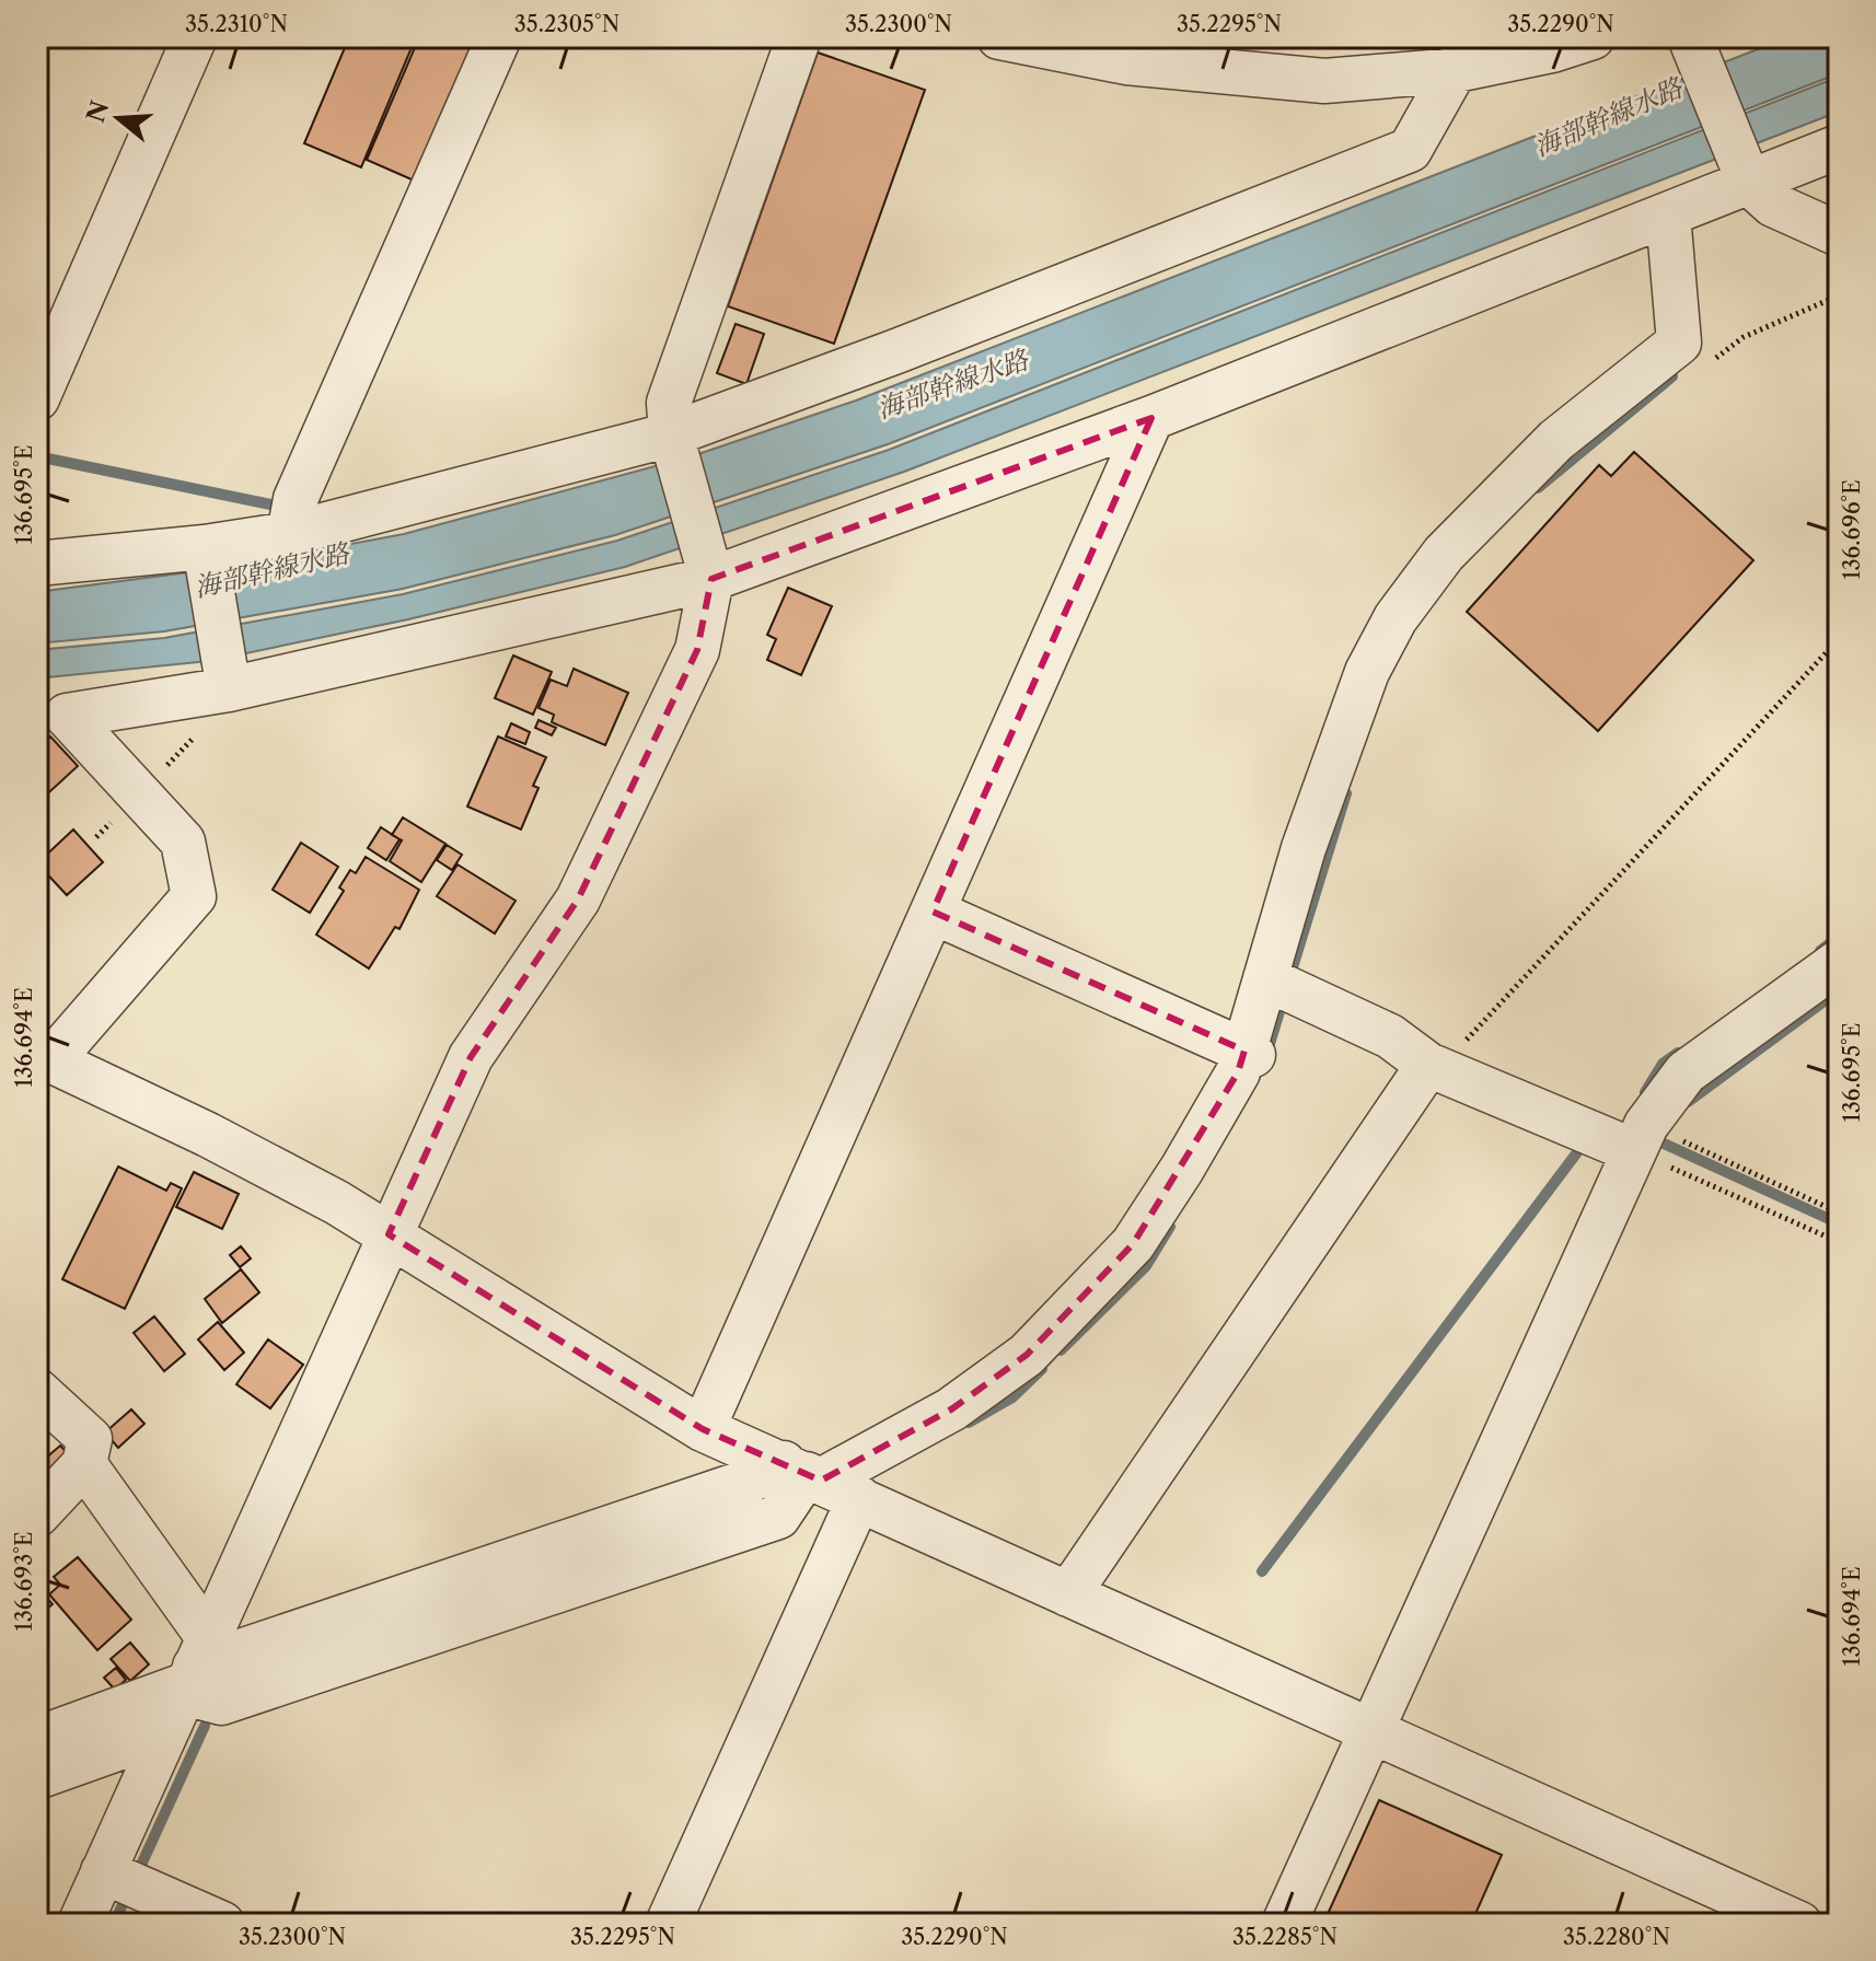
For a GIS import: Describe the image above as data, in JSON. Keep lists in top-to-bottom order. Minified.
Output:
{"water":["海部幹線水路"],"north":"left","coordinates":["35.2310°N","35.2305°N","35.2300°N","35.2295°N","35.2290°N","136.695°E","136.696°E","136.694°E","136.693°E","35.2285°N","35.2280°N"]}
